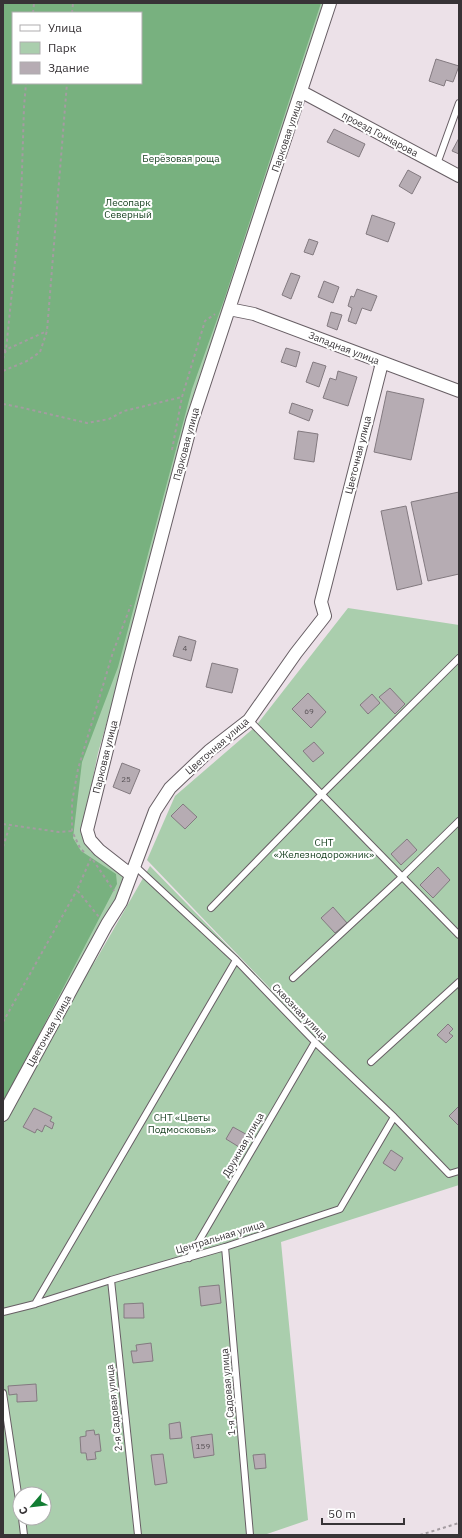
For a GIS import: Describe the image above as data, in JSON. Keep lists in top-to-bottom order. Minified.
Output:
{"streets":{"street":["проезд Гончарова","Парковая улица","Западная улица","Цветочная улица"],"lane":["Сквозная улица","Дружная улица","Центральная улица","1-я Садовая улица","2-я Садовая улица"]},"crossings":[["проезд Гончарова","Парковая улица"],["Парковая улица","Западная улица"],["Парковая улица","Цветочная улица"],["Парковая улица","Сквозная улица"],["Западная улица","Цветочная улица"],["Цветочная улица","Сквозная улица"],["Сквозная улица","Дружная улица"],["Сквозная улица","Центральная улица"],["Дружная улица","Центральная улица"],["Центральная улица","1-я Садовая улица"],["Центральная улица","2-я Садовая улица"]],"parks":["Берёзовая роща","Лесопарк Северный","СНТ «Железнодорожник»","СНТ «Цветы Подмосковья»"],"house_numbers":["4","69","25","159"],"legend":["Улица","Парк","Здание"],"scale_bar":"50 m","north":"bottom left"}
